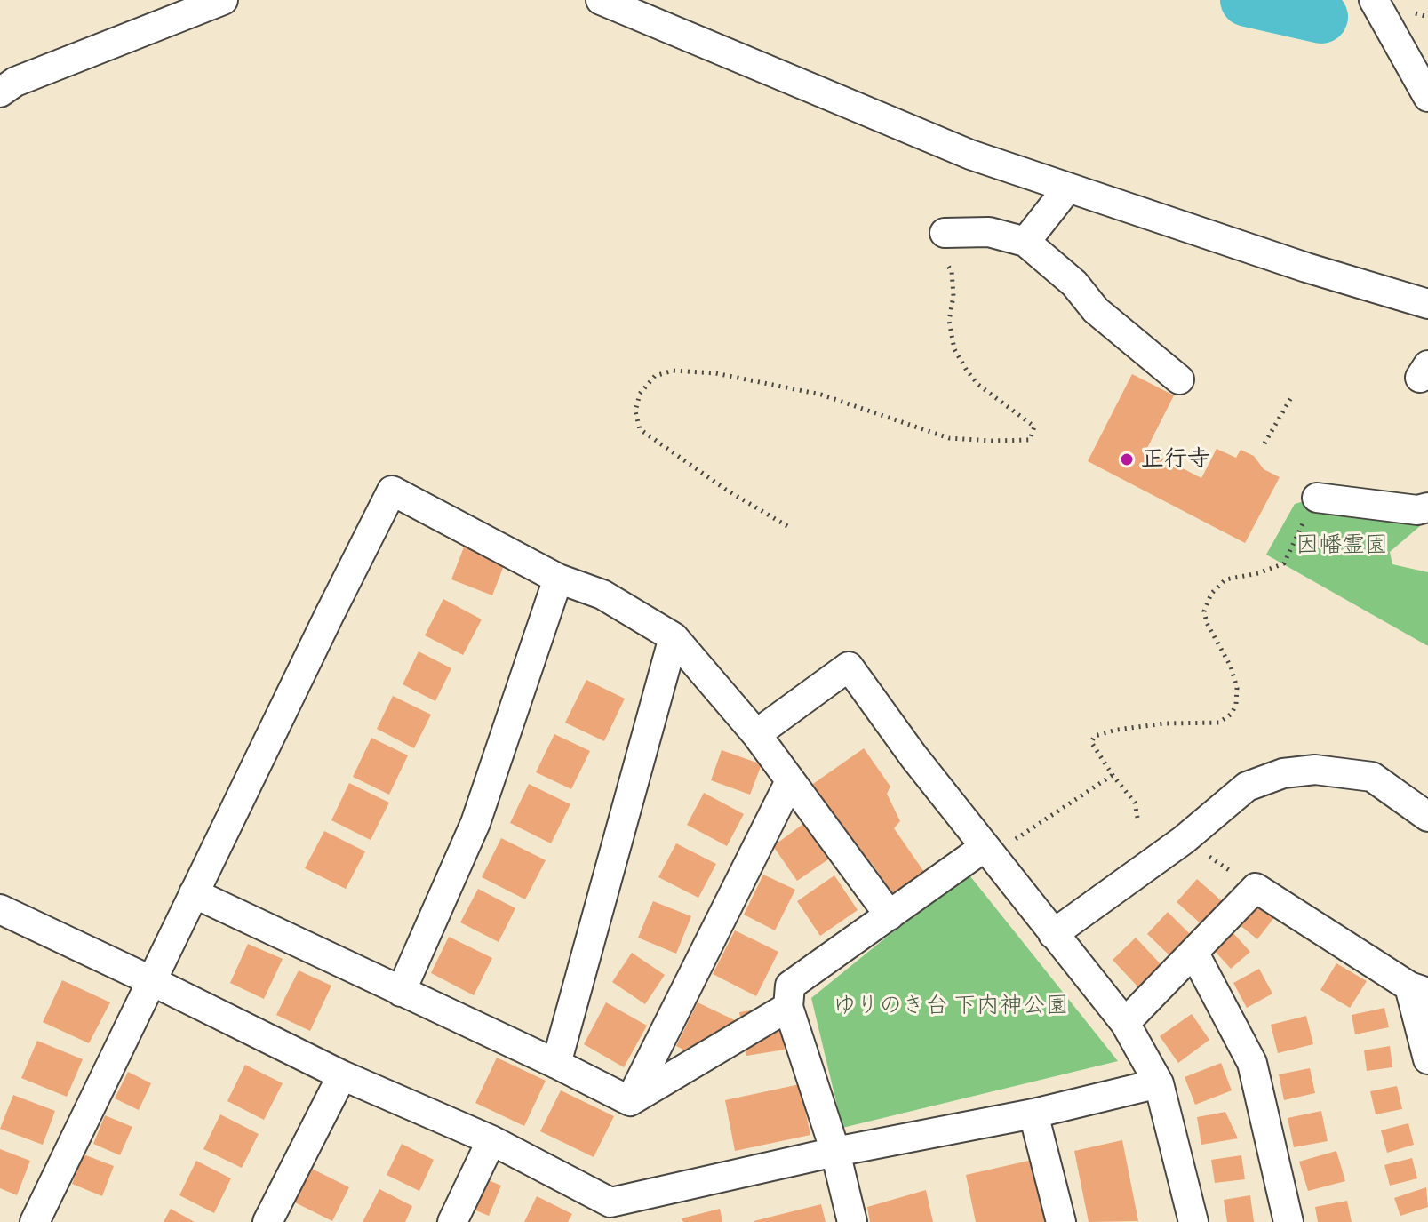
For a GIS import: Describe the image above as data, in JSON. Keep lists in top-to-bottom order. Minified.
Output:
{"parks":["因幡霊園","ゆりのき台 下内神公園"],"places":["正行寺"]}
